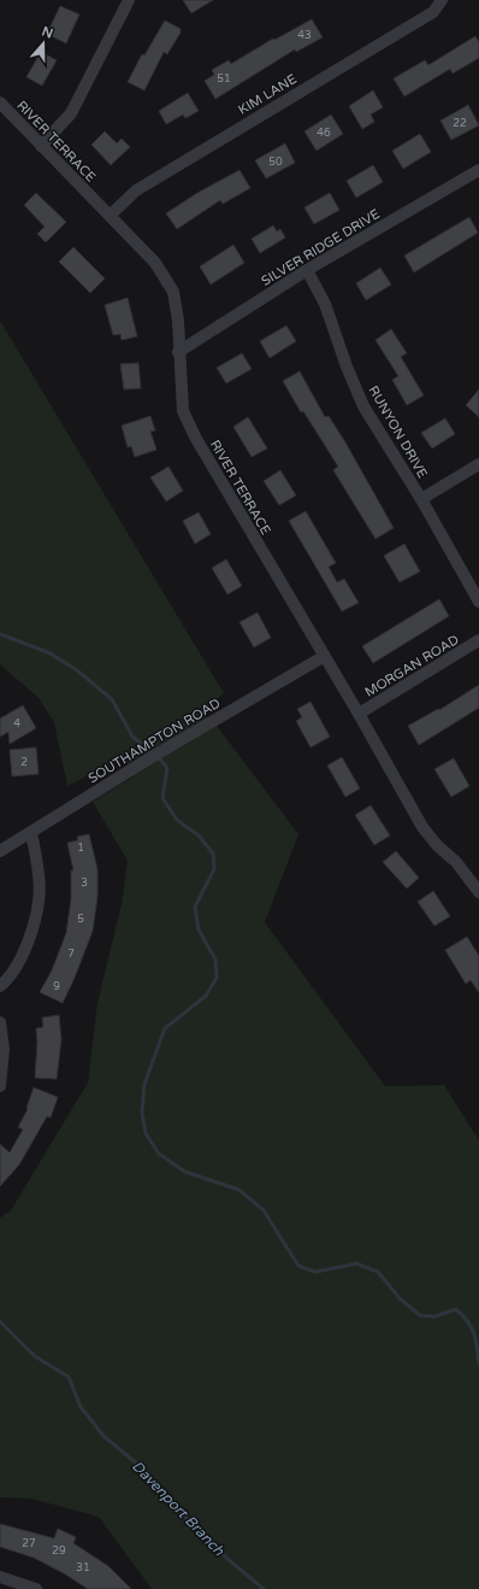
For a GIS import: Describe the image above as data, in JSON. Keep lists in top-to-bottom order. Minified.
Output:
{"streets":{"street":["KIM LANE","RIVER TERRACE","SILVER RIDGE DRIVE","RUNYON DRIVE","MORGAN ROAD","SOUTHAMPTON ROAD"]},"crossings":[["KIM LANE","RIVER TERRACE"],["RIVER TERRACE","SILVER RIDGE DRIVE"],["RIVER TERRACE","MORGAN ROAD"],["RIVER TERRACE","SOUTHAMPTON ROAD"],["SILVER RIDGE DRIVE","RUNYON DRIVE"]],"water":["Davenport Branch"],"house_numbers":["43","51","22","46","50","4","2","1","3","5","7","9","27","29","31"],"north":"top"}
